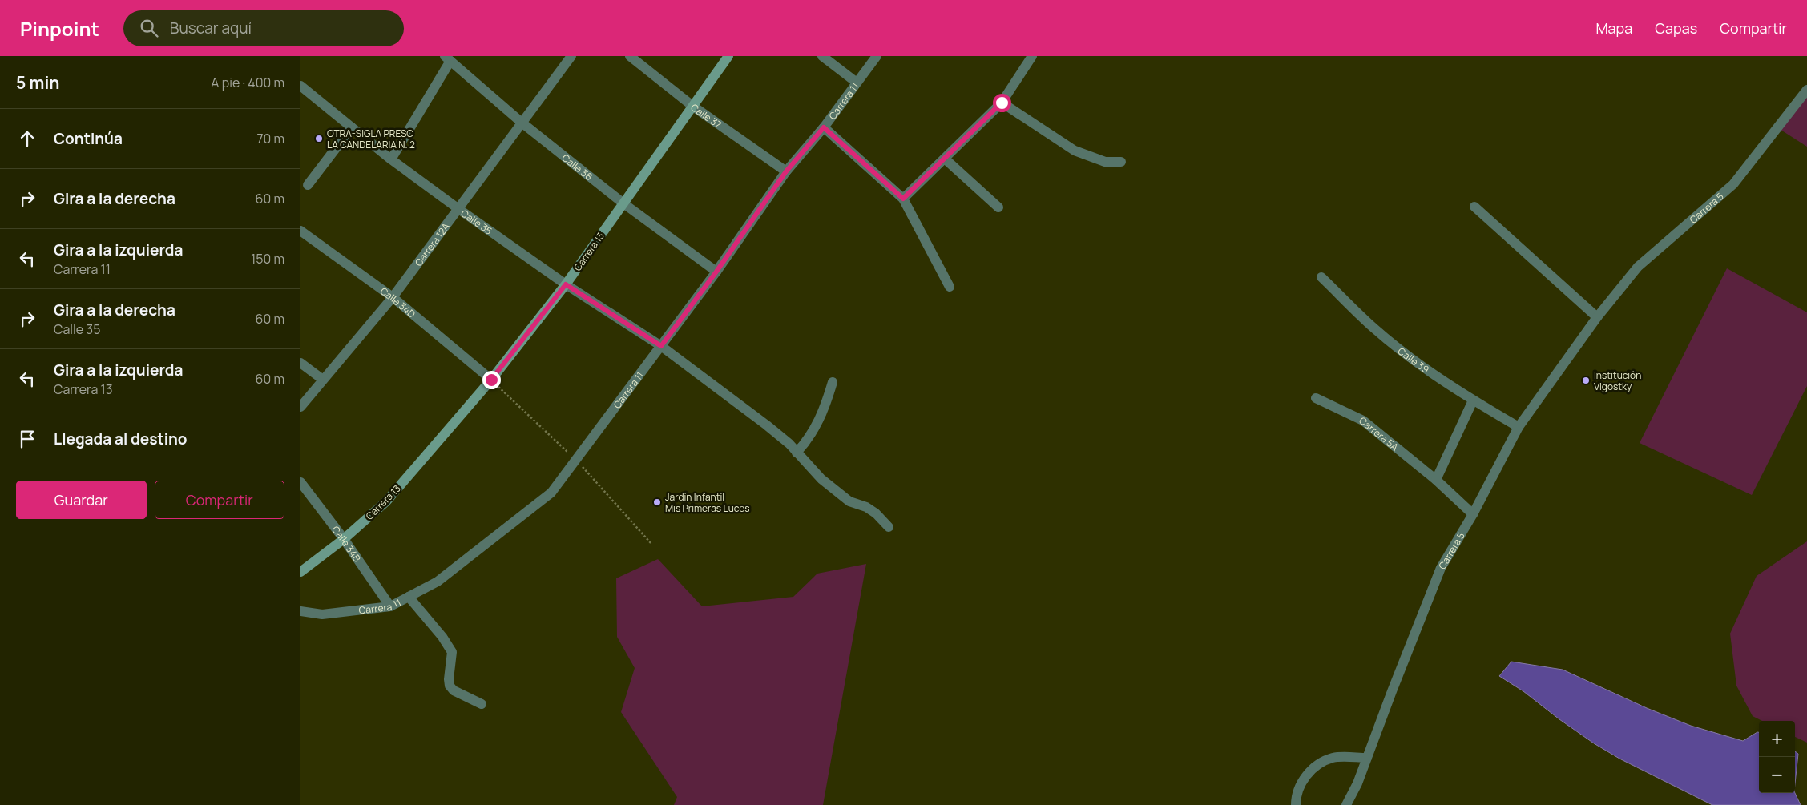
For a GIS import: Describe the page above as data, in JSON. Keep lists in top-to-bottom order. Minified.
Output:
{"streets":{"street":["Carrera 11","Calle 37","Calle 36","Carrera 5","Calle 35","Carrera 12A","Carrera 13","Calle 34D","Calle 39","Carrera 5A","Calle 34B"]},"crossings":[["Carrera 11","Calle 37"],["Carrera 11","Calle 36"],["Carrera 11","Calle 35"],["Carrera 11","Calle 34B"],["Calle 37","Carrera 13"],["Calle 36","Carrera 12A"],["Calle 36","Carrera 13"],["Carrera 5","Calle 39"],["Carrera 5","Carrera 5A"],["Calle 35","Carrera 12A"],["Calle 35","Carrera 13"],["Carrera 12A","Calle 34D"],["Carrera 13","Calle 34D"],["Carrera 13","Calle 34B"]],"places":["OTRA-SIGLA PRESC LA CANDELARIA N. 2","Institución Vigostky","Jardín Infantil Mis Primeras Luces"],"page":{"header":"Pinpoint","search":"Buscar aquí","nav":["Mapa","Capas","Compartir"],"heading":["5 min","A pie · 400 m"],"list":[["Continúa","70 m"],["Gira a la derecha","60 m"],["Gira a la izquierda","Carrera 11","150 m"],["Gira a la derecha","Calle 35","60 m"],["Gira a la izquierda","Carrera 13","60 m"],"Llegada al destino"],"buttons":["Guardar","Compartir"],"map_buttons":["+","−"]}}
